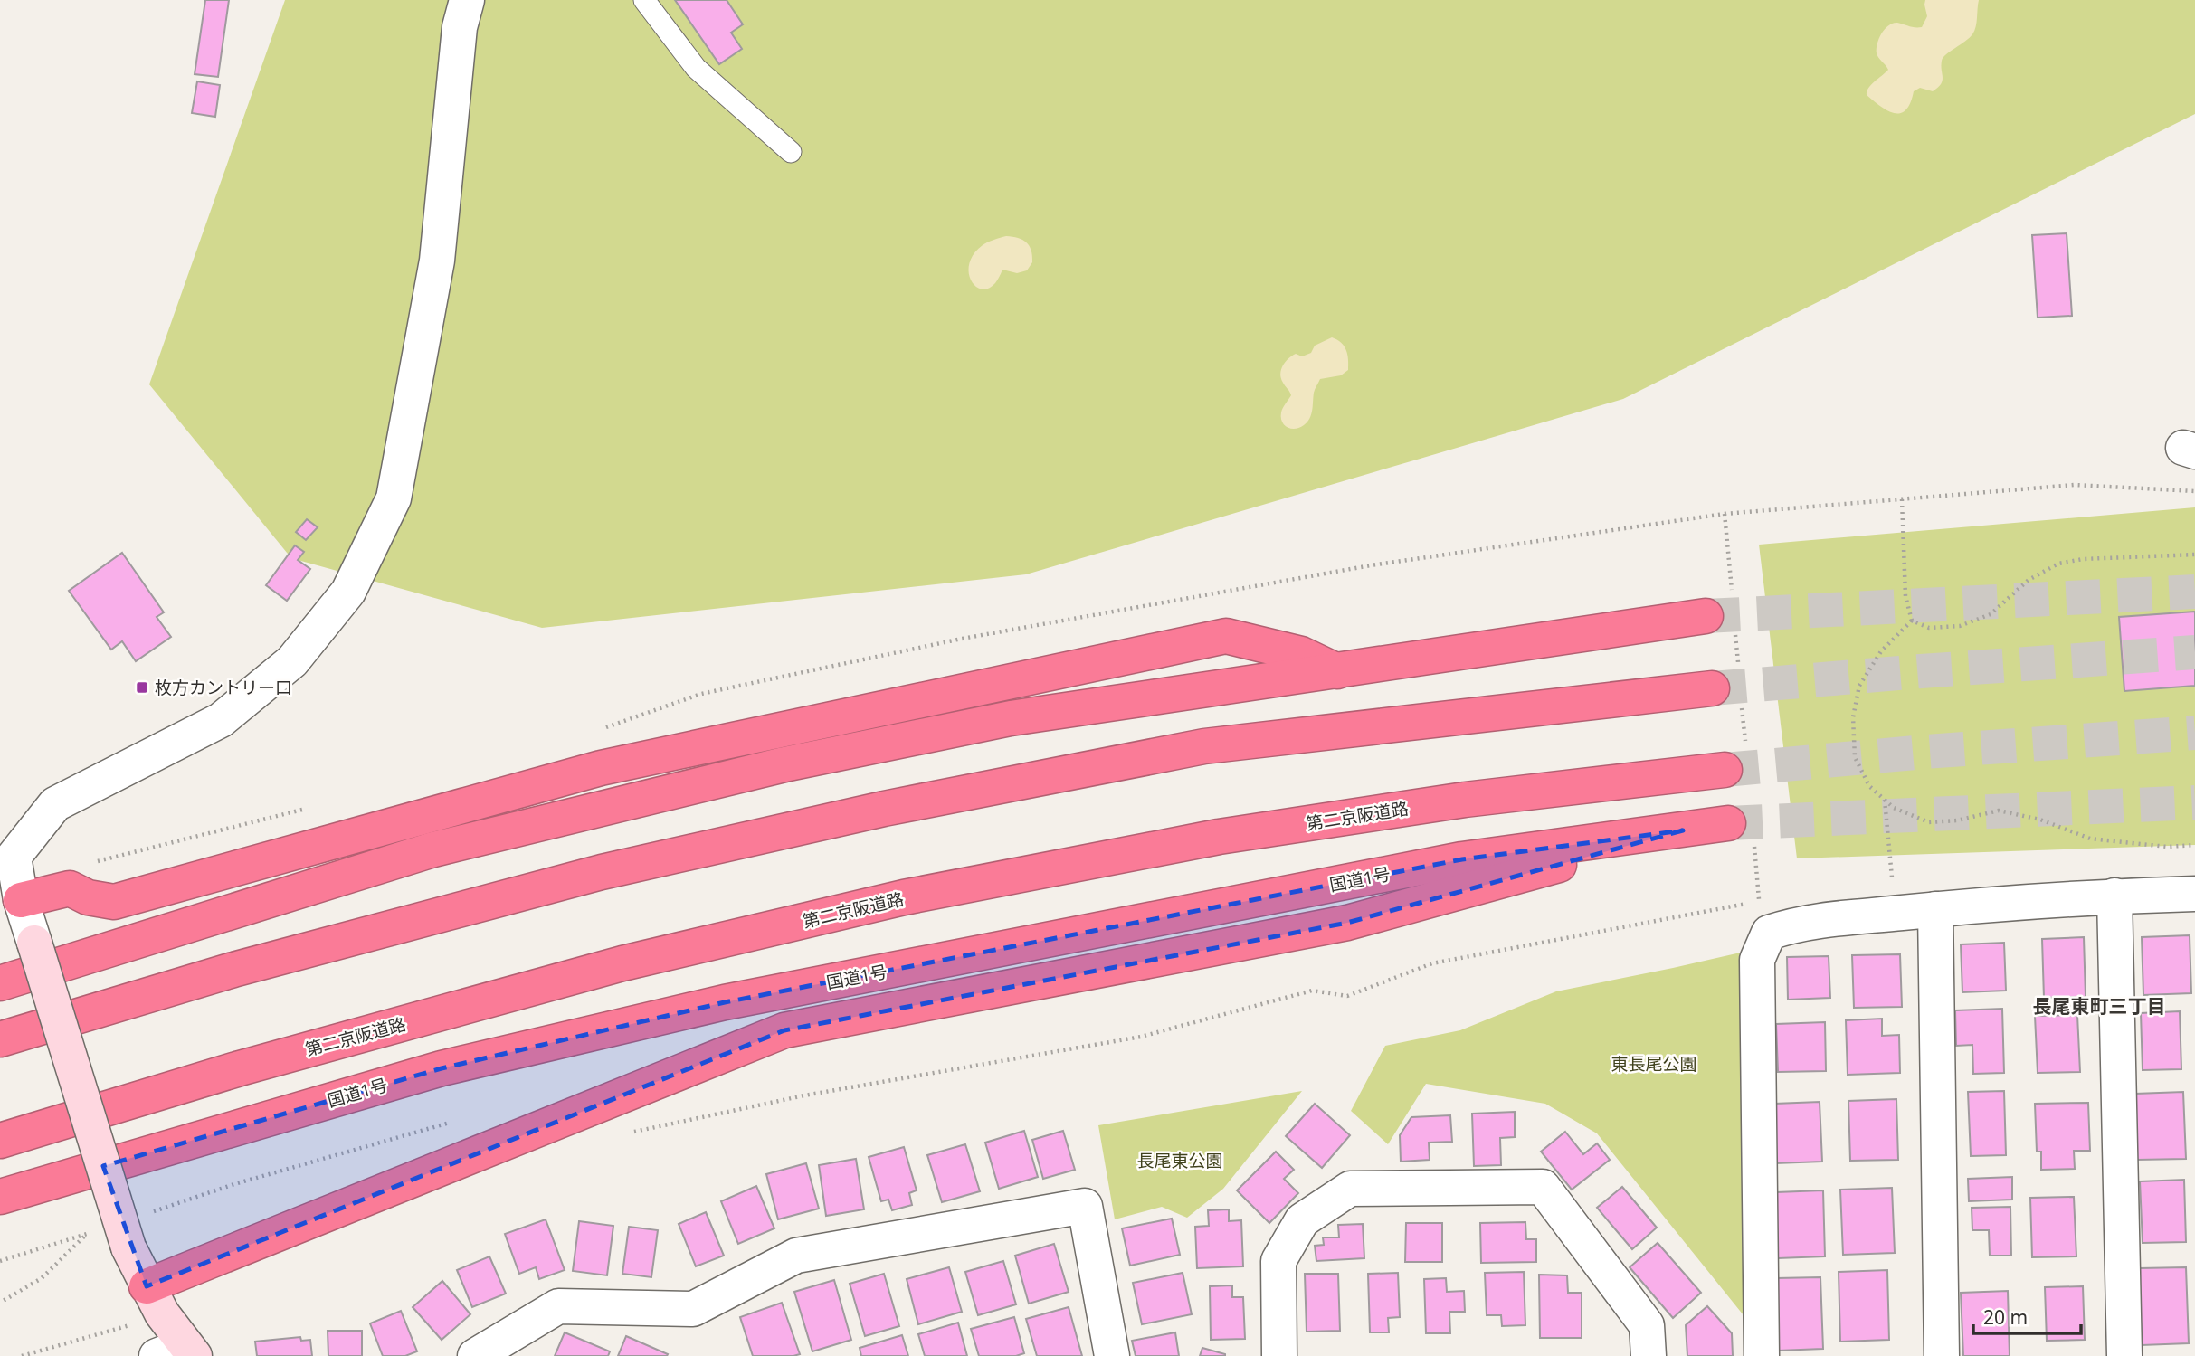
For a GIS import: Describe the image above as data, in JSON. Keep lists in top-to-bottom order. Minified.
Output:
{"streets":{"highway":["第二京阪道路","国道1号"]},"districts":["長尾東町三丁目"],"parks":["東長尾公園","長尾東公園"],"places":{"transit":["枚方カントリー口"]},"scale_bar":"20 m"}
